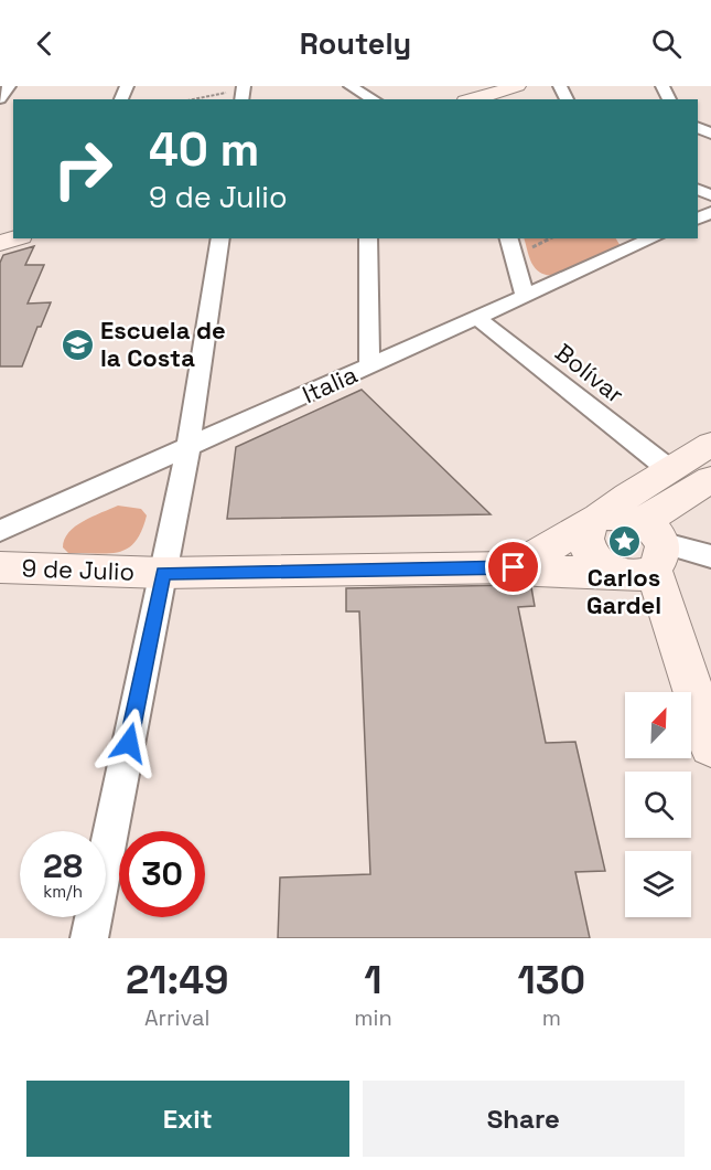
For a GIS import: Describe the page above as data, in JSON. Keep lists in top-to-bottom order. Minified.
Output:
{"streets":{"main road":["9 de Julio"],"street":["Bolívar","Italia"]},"crossings":[["Bolívar","Italia"],["Bolívar","9 de Julio"]],"places":{"school or university":["Escuela de la Costa"],"place":["Carlos Gardel"]},"north":"top right","page":{"header":"Routely","turn":["40 m","9 de Julio"],"speed":"28 km/h","limit":"30","eta":["21:49","Arrival","1","min","130","m"],"buttons":["Exit","Share"]}}
